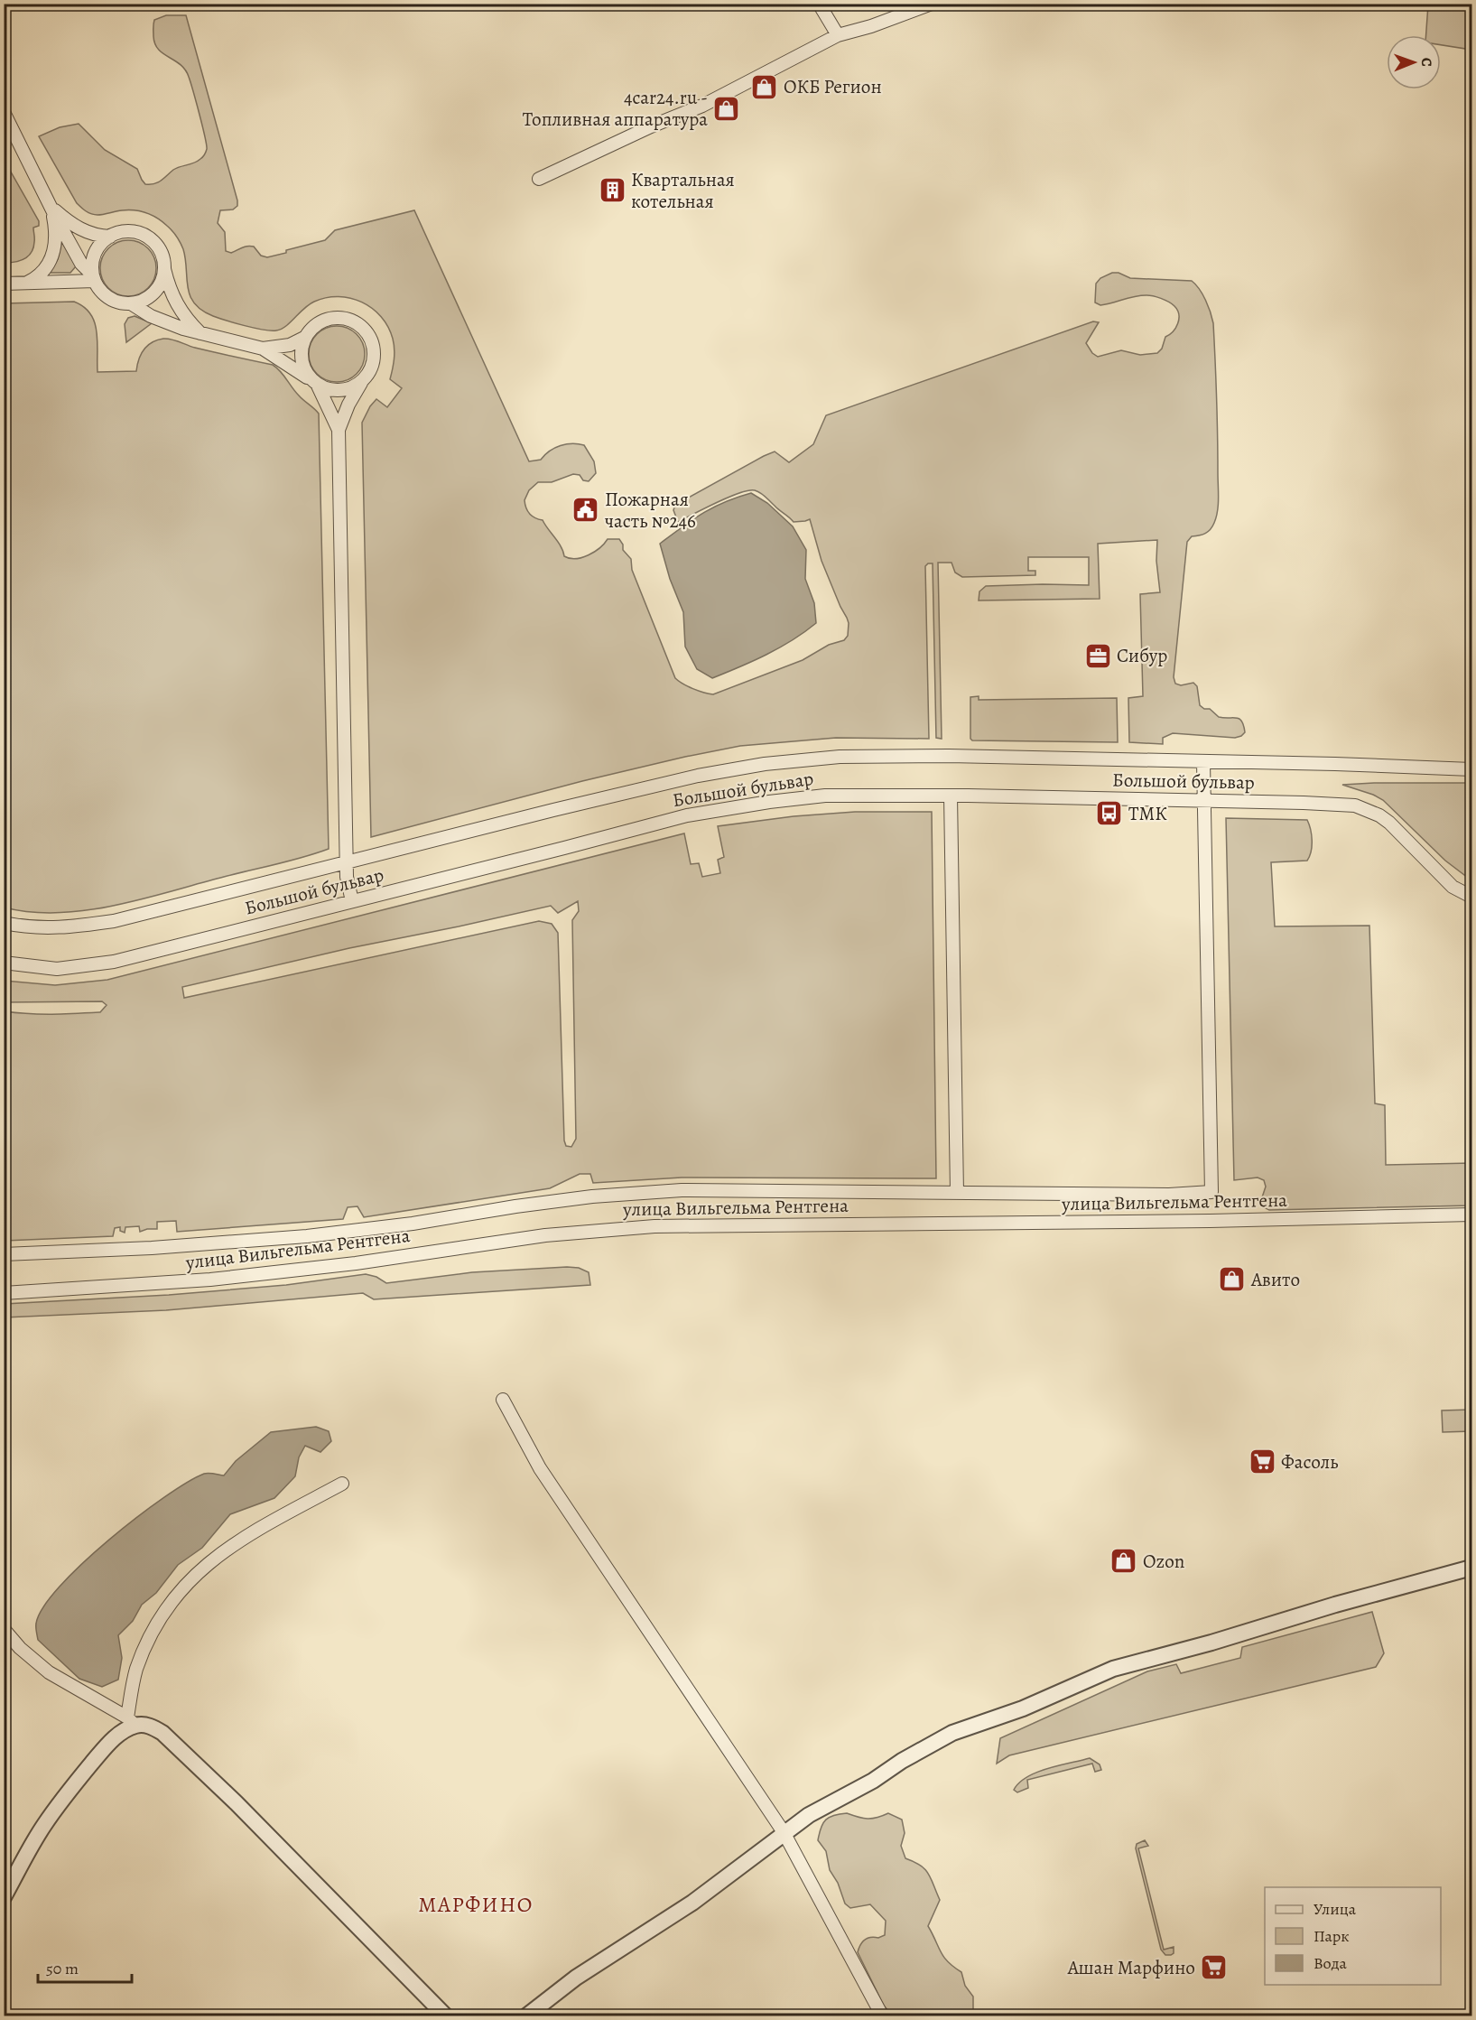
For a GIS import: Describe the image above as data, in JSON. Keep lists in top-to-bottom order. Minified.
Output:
{"streets":{"street":["Большой бульвар","улица Вильгельма Рентгена"]},"crossings":[["Большой бульвар","улица Вильгельма Рентгена"]],"districts":["МАРФИНО"],"places":{"shop":["ОКБ Регион","4car24.ru - Топливная аппаратура","Авито","Ozon"],"building":["Квартальная котельная"],"public building":["Пожарная часть №246"],"office":["Сибур"],"bus stop":["ТМК"],"supermarket":["Фасоль","Ашан Марфино"]},"legend":["Улица","Парк","Вода"],"scale_bar":"50 m","north":"right"}
